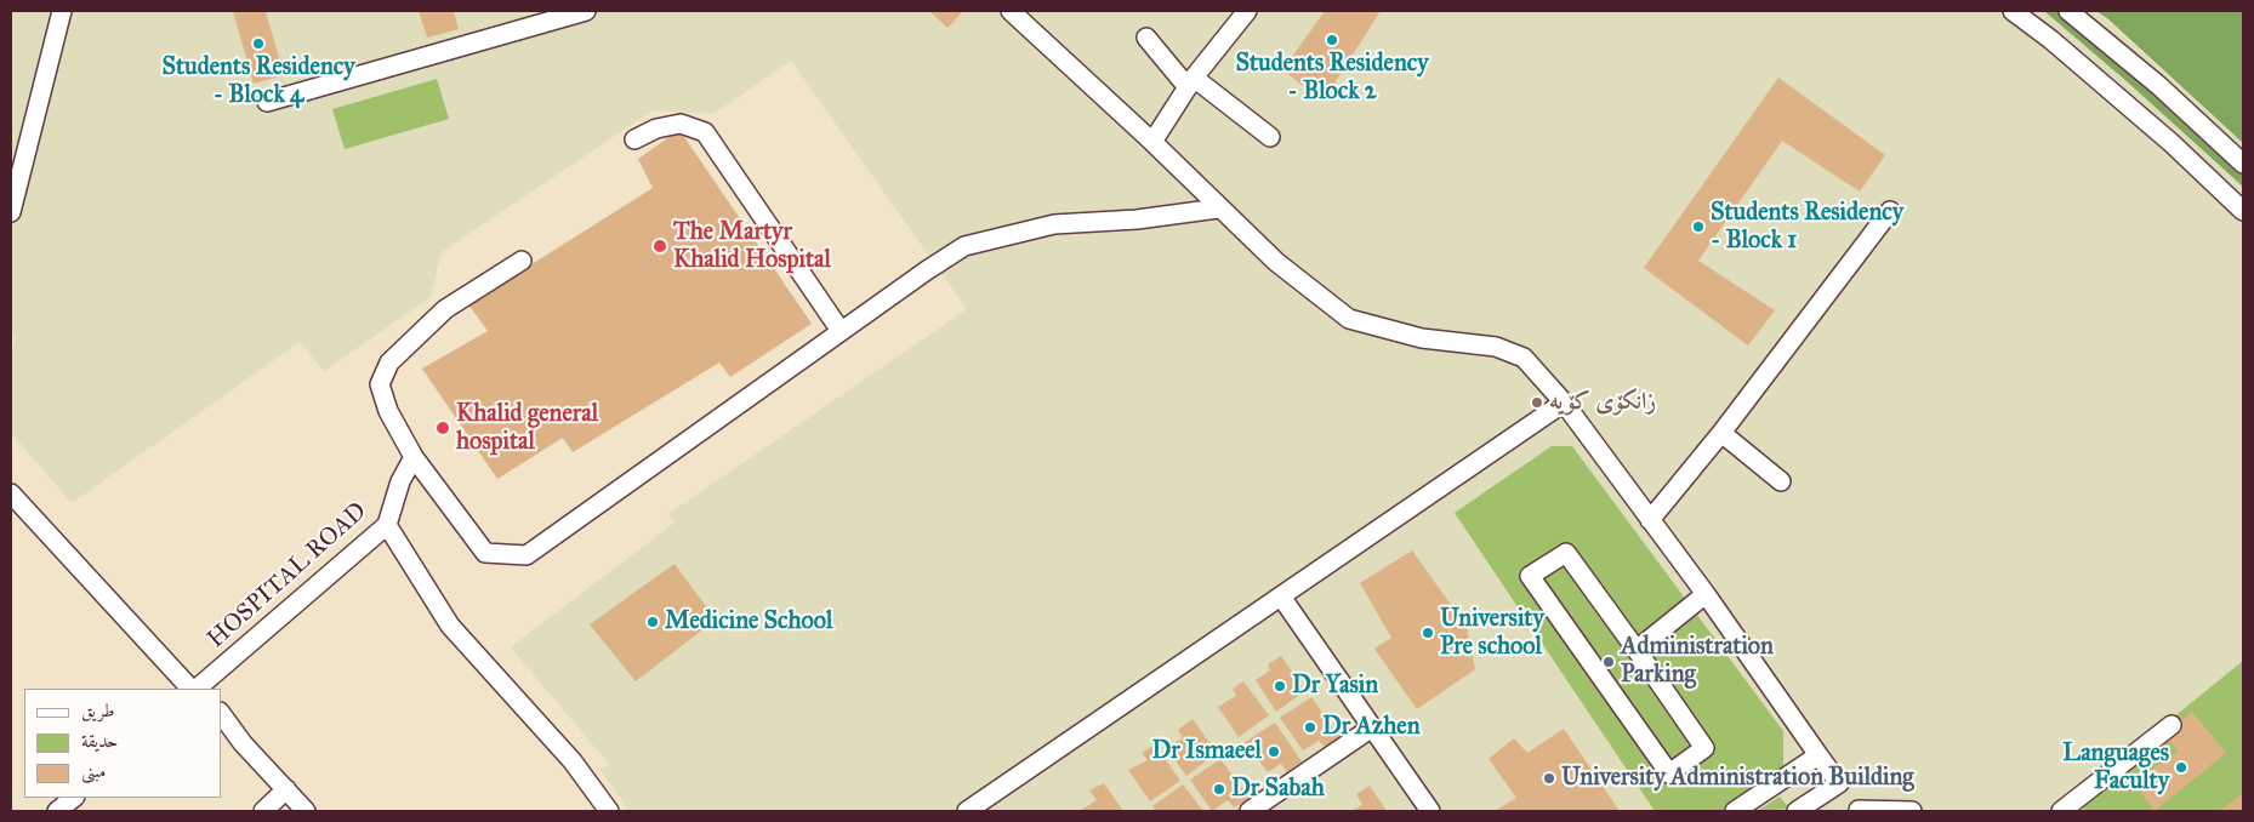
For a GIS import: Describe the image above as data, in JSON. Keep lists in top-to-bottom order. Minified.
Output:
{"streets":{"street":["HOSPITAL ROAD"]},"places":["Students Residency - Block 2","Students Residency - Block 4","Students Residency - Block 1","The Martyr Khalid Hospital","زانکۆی کۆیە","Khalid general hospital","Medicine School","University Pre school","Administration Parking","Dr Yasin","Dr Azhen","Dr Ismaeel","Languages Faculty","University Administration Building","Dr Sabah"],"legend":["طريق","حديقة","مبنى"]}
